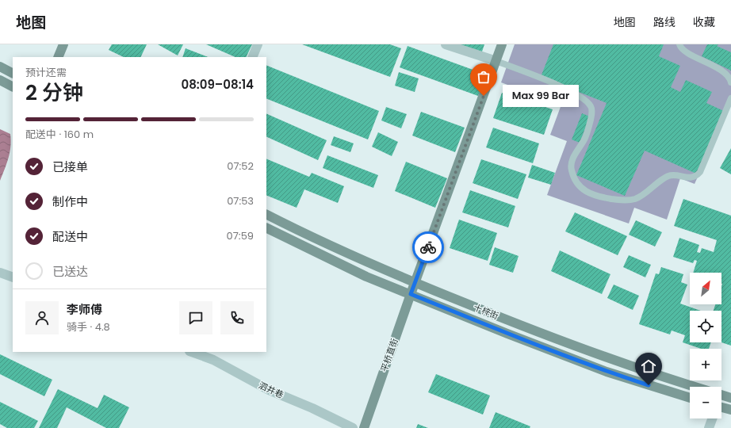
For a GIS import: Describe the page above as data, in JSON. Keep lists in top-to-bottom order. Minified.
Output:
{"streets":{"main road":["十梓街","平桥直街"],"street":["泗井巷"]},"crossings":[["十梓街","平桥直街"]],"places":["Max 99 Bar"],"north":"top right","page":{"header":"地图","nav":["地图","路线","收藏"],"heading":["2 分钟","预计还需","08:09–08:14"],"panel":["李师傅","骑手 · 4.8"],"bubble":"Max 99 Bar","bar":"配送中 · 160 m","list":[["已接单","07:52"],["制作中","07:53"],["配送中","07:59"],"已送达"],"map_buttons":["+","−"]}}
